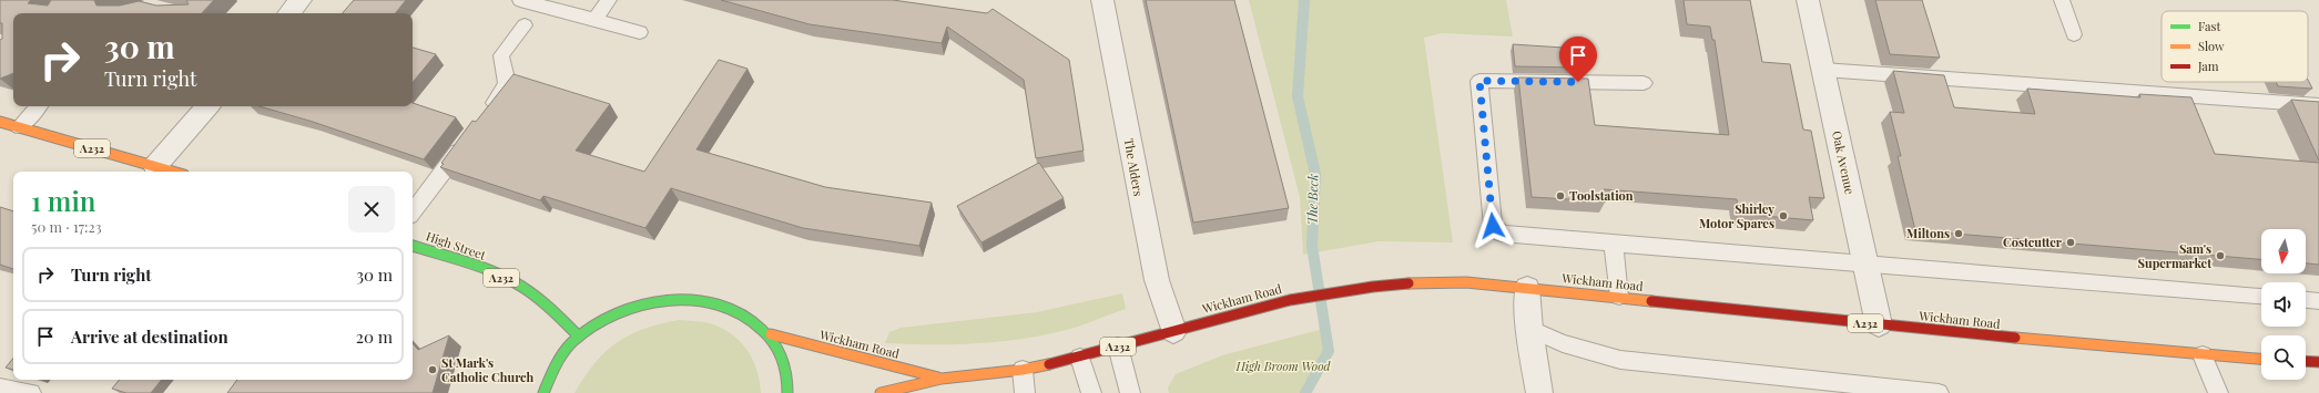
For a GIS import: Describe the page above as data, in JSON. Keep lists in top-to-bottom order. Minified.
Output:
{"streets":{"highway":["A232","High Street","Wickham Road"],"street":["Oak Avenue","The Alders"]},"crossings":[["Oak Avenue","Wickham Road"],["The Alders","Wickham Road"]],"water":["The Beck"],"parks":["High Broom Wood"],"places":["Toolstation","Shirley Motor Spares","Miltons","Costcutter","Sam's Supermarket","St Mark's Catholic Church"],"legend":["Fast","Slow","Jam"],"north":"bottom","page":{"turn":["30 m","Turn right"],"heading":["1 min","50 m · 17:23"],"list":[{"name":"Turn right","value":"30 m"},{"name":"Arrive at destination","value":"20 m"}]}}
